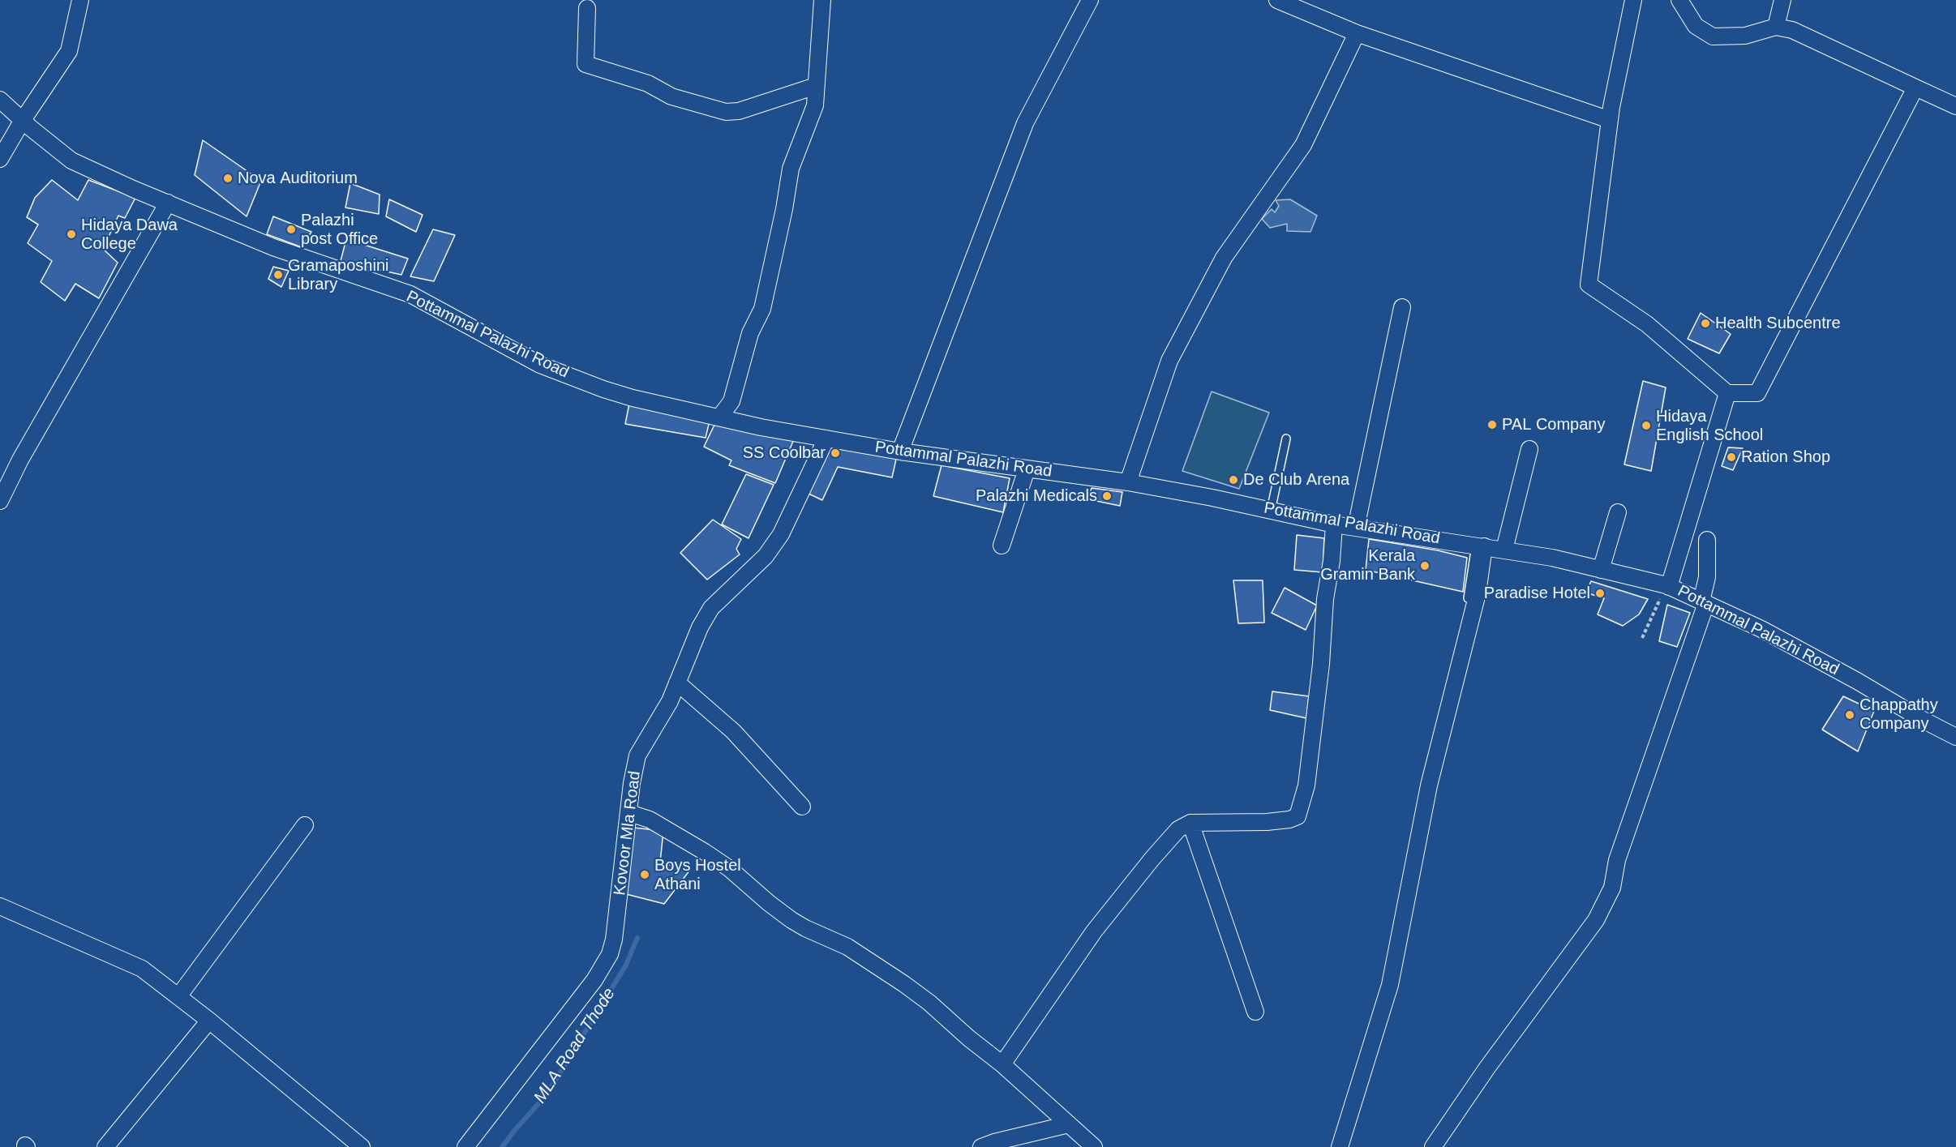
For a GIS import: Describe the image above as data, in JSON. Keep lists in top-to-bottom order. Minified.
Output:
{"streets":{"street":["Pottammal Palazhi Road","Kovoor Mla Road"]},"crossings":[["Pottammal Palazhi Road","Kovoor Mla Road"]],"water":["MLA Road Thode"],"places":["Nova Auditorium","Palazhi post Office","Hidaya Dawa College","Gramaposhini Library","Health Subcentre","PAL Company","Hidaya English School","SS Coolbar","Ration Shop","De Club Arena","Palazhi Medicals","Kerala Gramin Bank","Paradise Hotel","Chappathy Company","Boys Hostel Athani"]}
